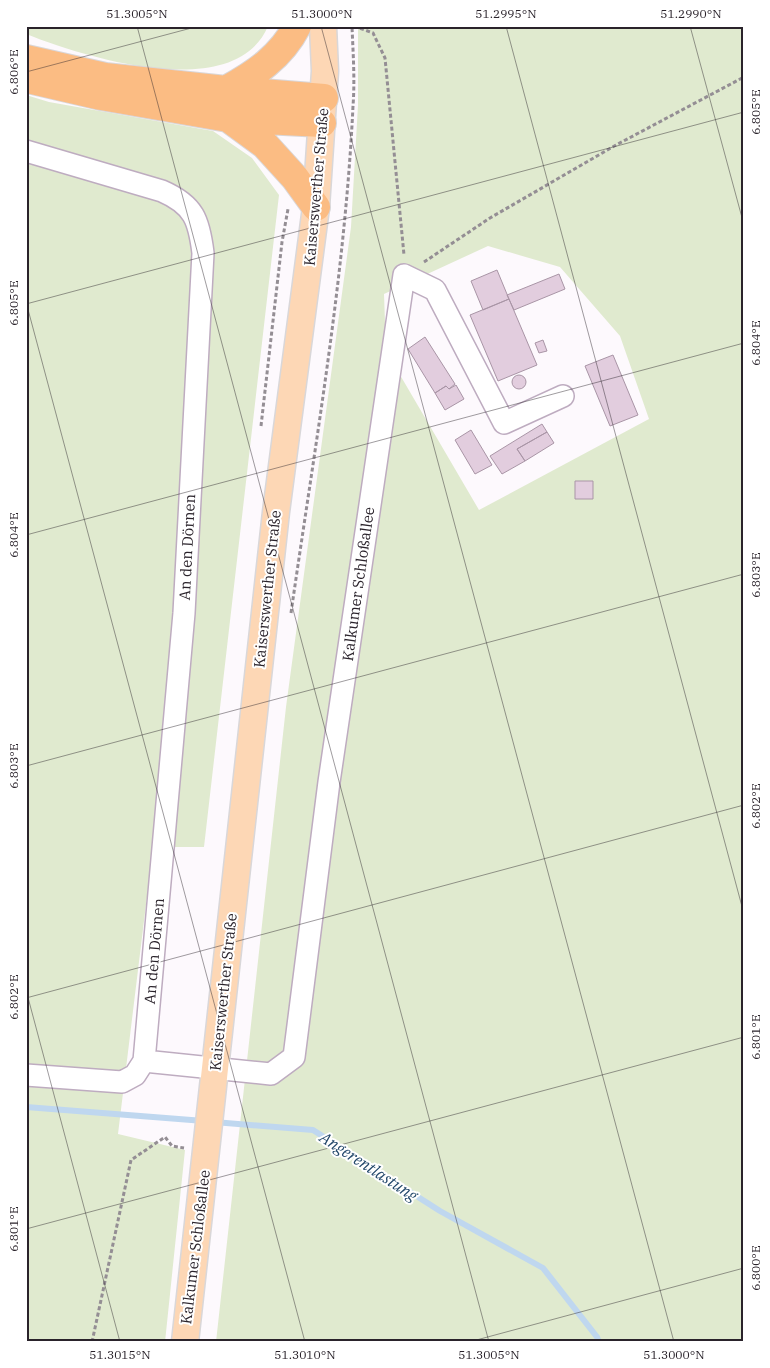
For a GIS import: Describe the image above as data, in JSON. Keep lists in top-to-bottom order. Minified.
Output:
{"streets":{"main road":["Kaiserswerther Straße","Kalkumer Schloßallee"],"lane":["An den Dörnen"]},"crossings":[["Kaiserswerther Straße","Kalkumer Schloßallee"],["An den Dörnen","Kalkumer Schloßallee"]],"water":["Angerentlastung"],"coordinates":["51.3005°N","51.3000°N","51.2995°N","51.2990°N","6.806°E","6.805°E","6.804°E","6.803°E","6.802°E","6.801°E","6.800°E","51.3015°N","51.3010°N"]}
